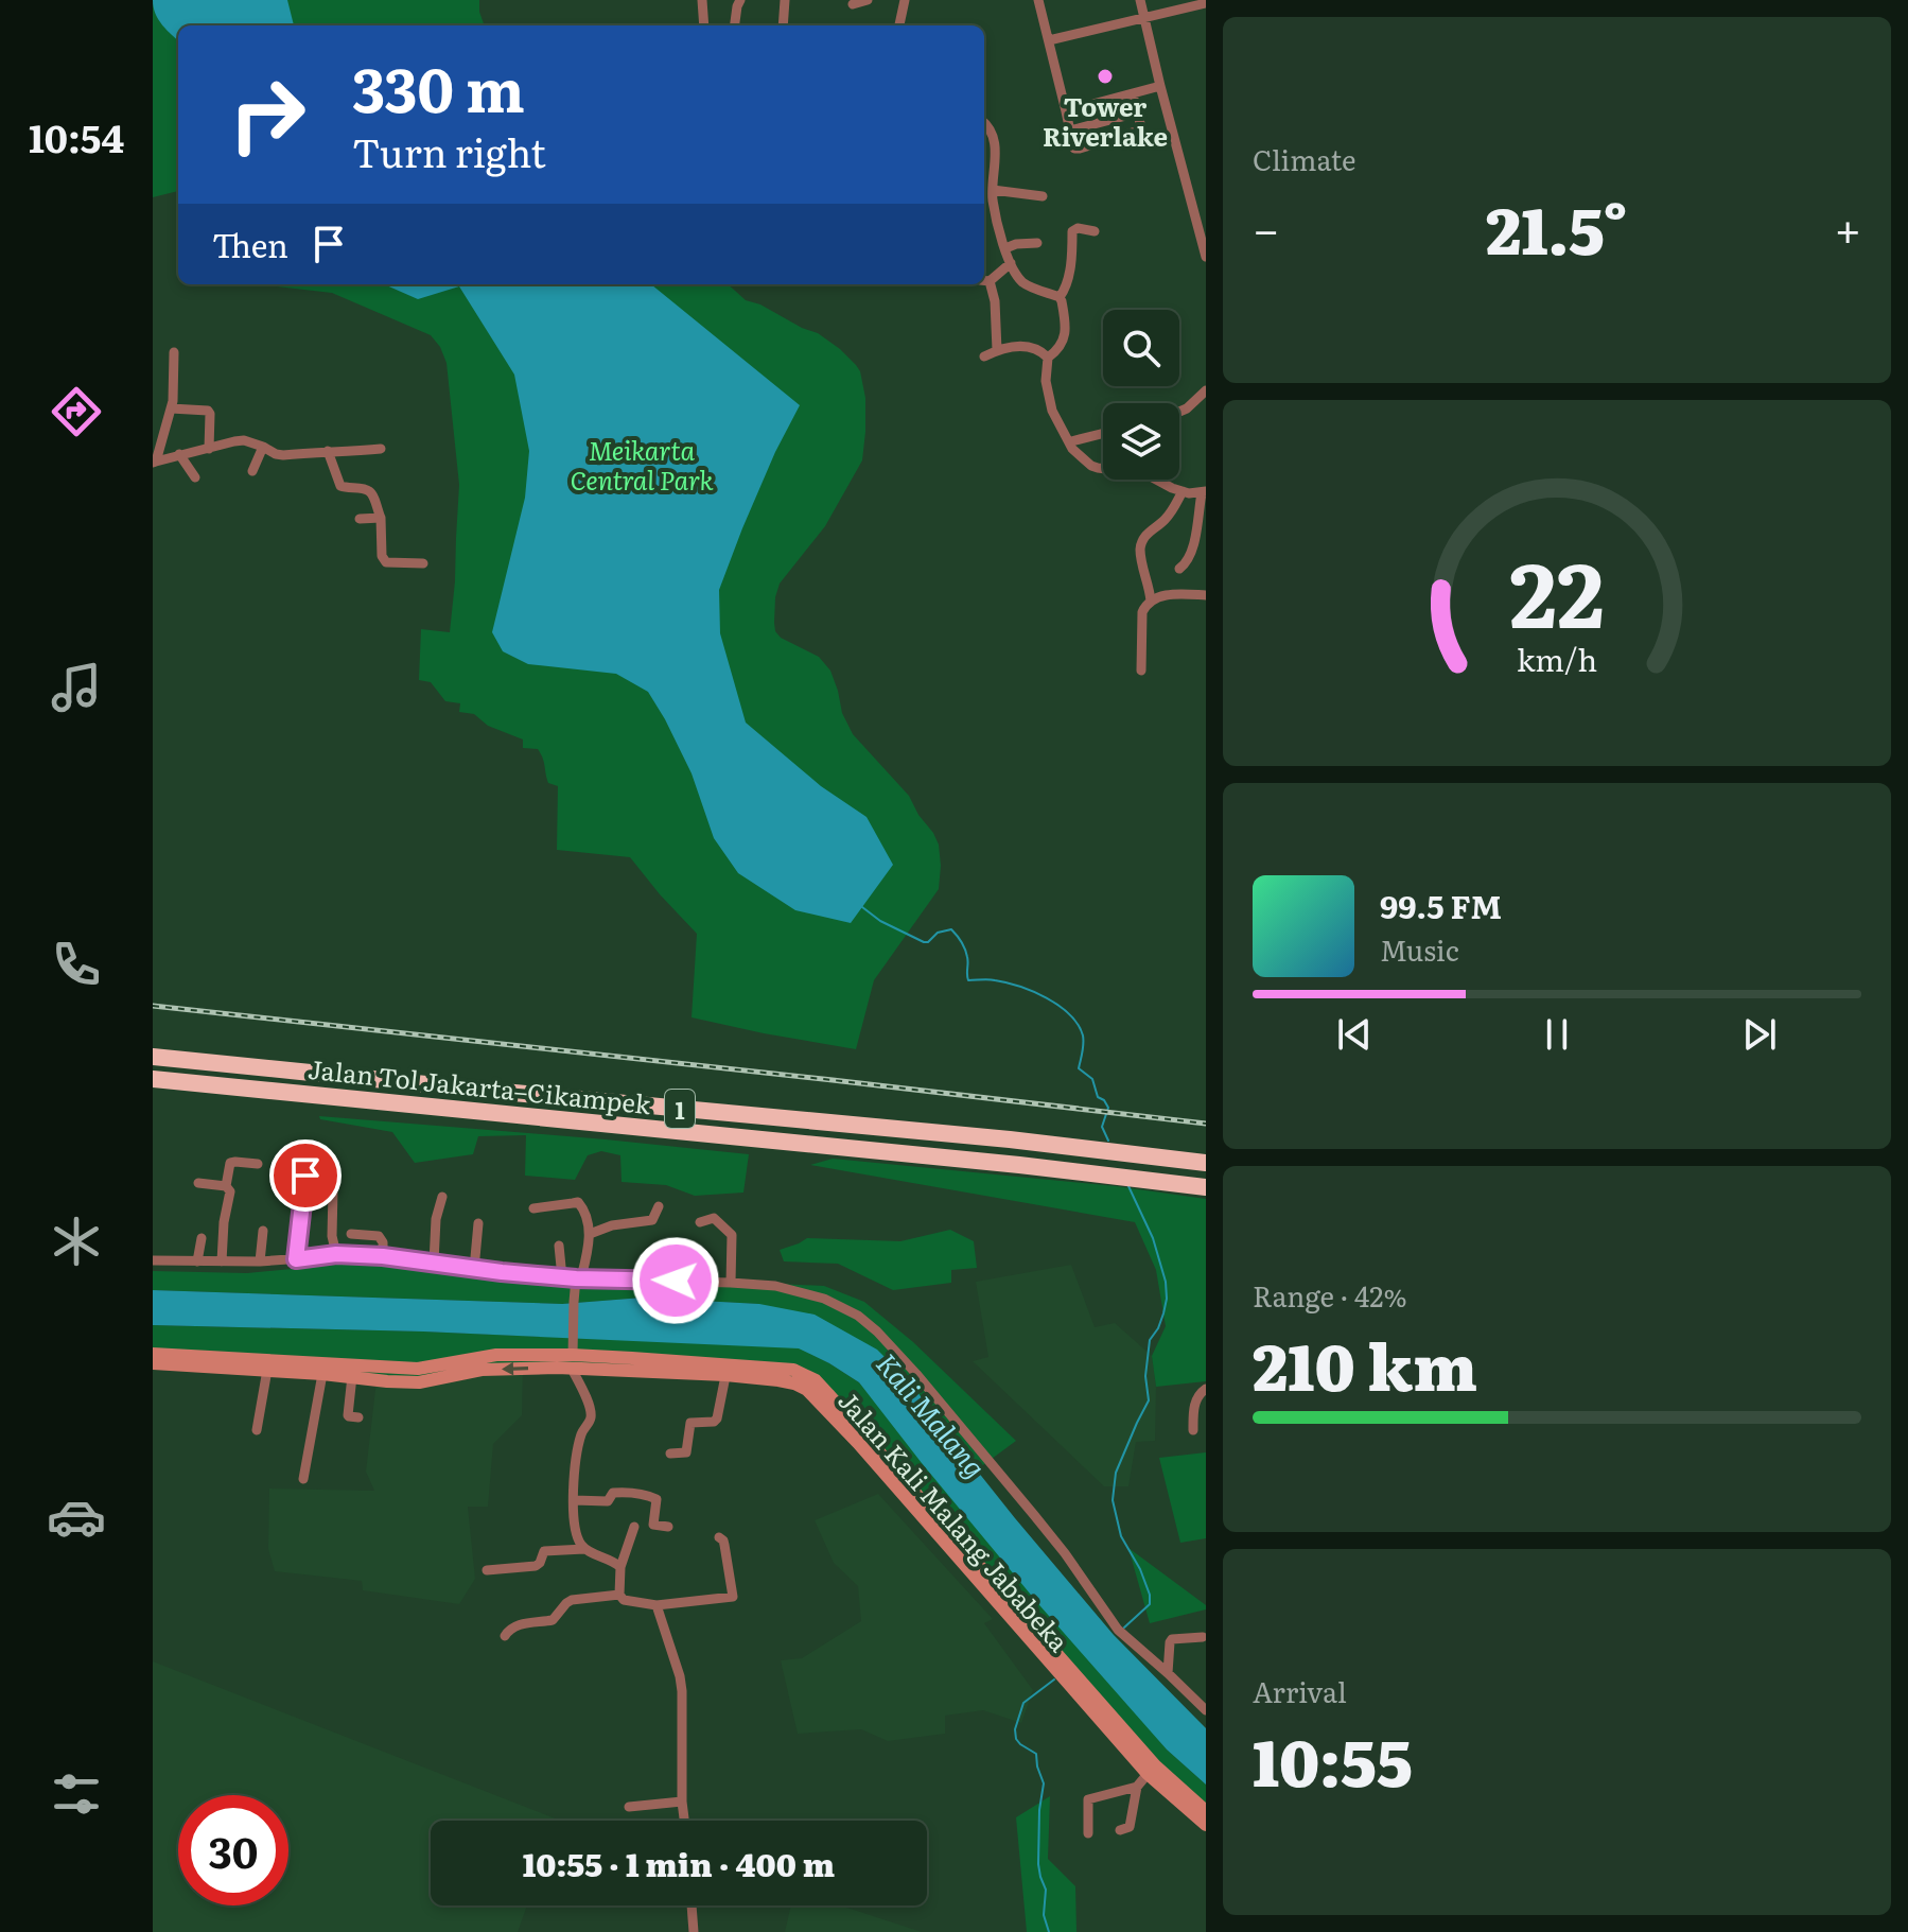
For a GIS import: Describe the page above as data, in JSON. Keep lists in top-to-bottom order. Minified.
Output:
{"streets":{"highway":["Jalan Tol Jakarta–Cikampek","1"],"main road":["Jalan Kali Malang Jababeka"]},"water":["Kali Malang"],"parks":["Meikarta Central Park"],"places":["Tower Riverlake"],"page":{"tabs":"10:54","tile":["Climate",["Range · 42%","210 km"],["Arrival","10:55"]],"turn":["330 m","Turn right"],"heat":["−","21.5°","+"],"then":"Then","song":["99.5 FM","Music"],"limit":"30","trip":"10:55 · 1 min · 400 m","gauge":["22","km/h"]}}
